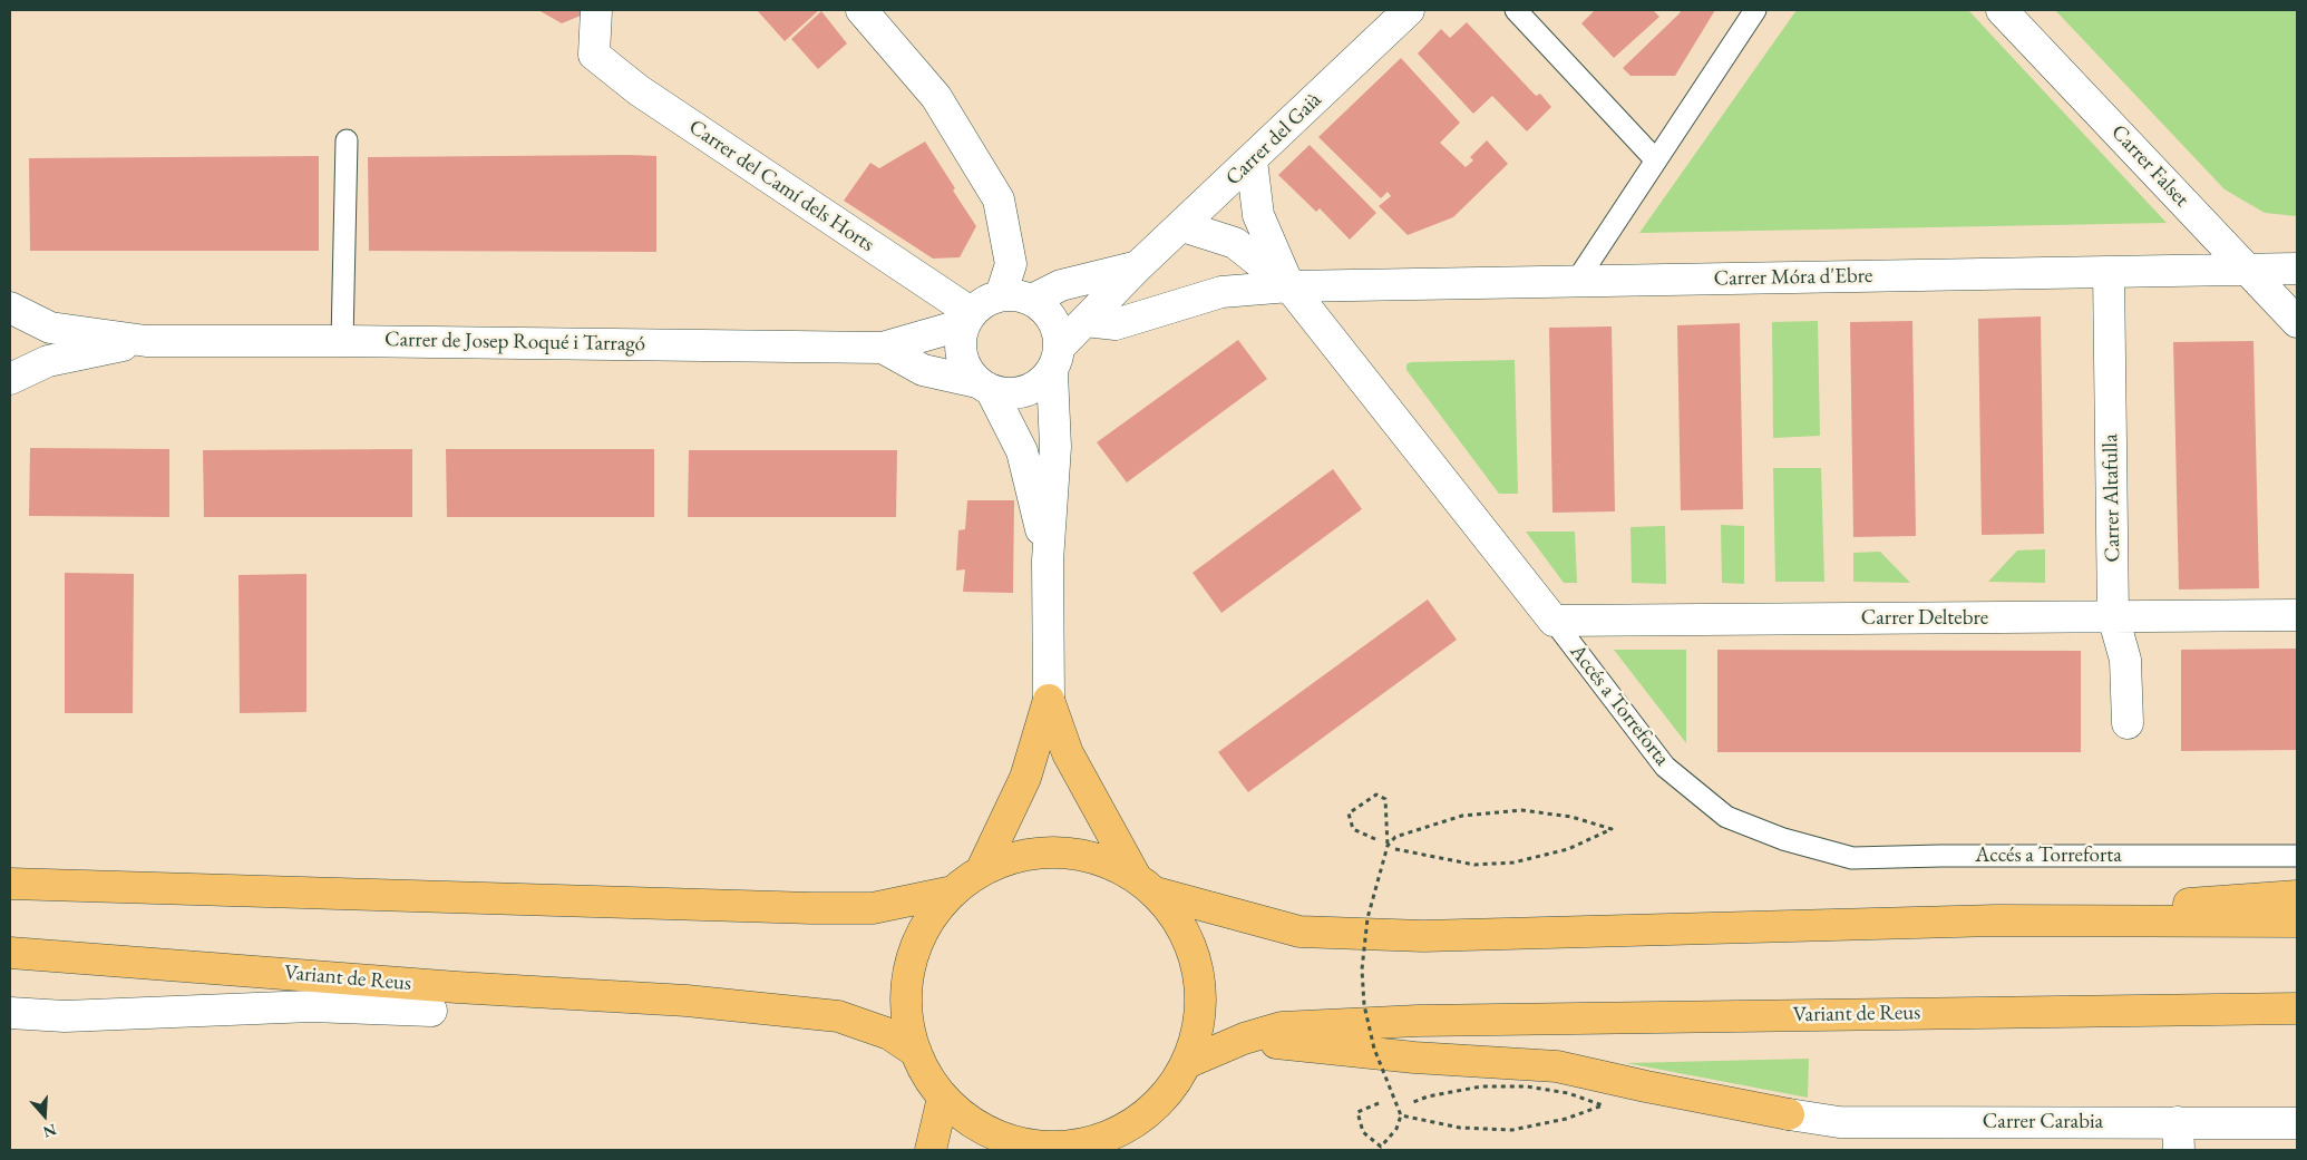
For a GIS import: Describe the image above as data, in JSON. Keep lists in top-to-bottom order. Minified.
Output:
{"streets":{"highway":["Variant de Reus"],"street":["Carrer del Gaià","Carrer Falset","Carrer del Camí dels Horts","Carrer Móra d'Ebre","Carrer de Josep Roqué i Tarragó","Carrer Altafulla","Carrer Deltebre","Accés a Torreforta","Carrer Carabia"]},"crossings":[["Carrer del Gaià","Carrer del Camí dels Horts"],["Carrer del Gaià","Carrer Móra d'Ebre"],["Carrer Falset","Carrer Móra d'Ebre"],["Carrer Móra d'Ebre","Carrer Altafulla"],["Carrer Móra d'Ebre","Accés a Torreforta"],["Carrer Altafulla","Carrer Deltebre"],["Carrer Deltebre","Accés a Torreforta"]],"north":"bottom"}
